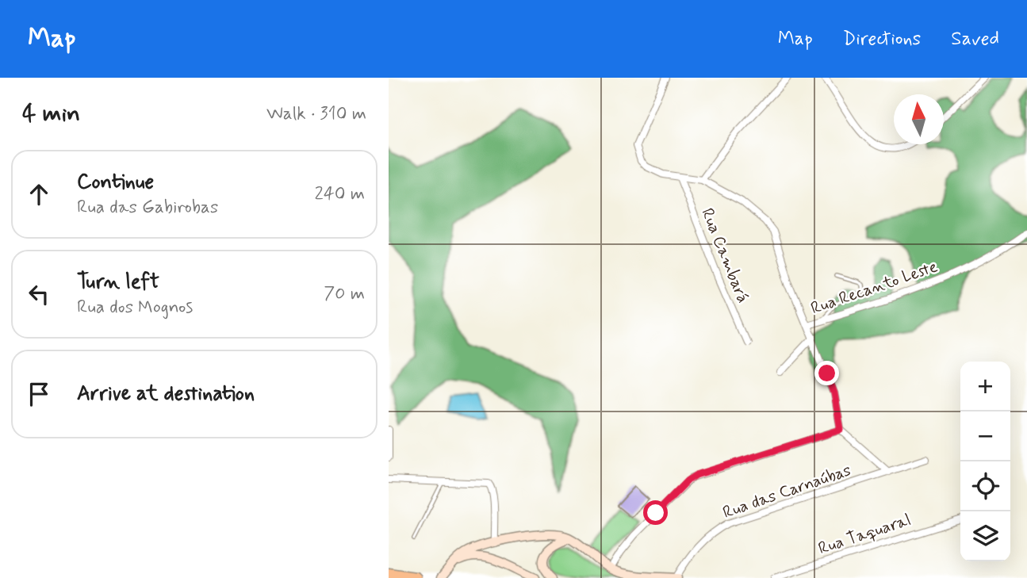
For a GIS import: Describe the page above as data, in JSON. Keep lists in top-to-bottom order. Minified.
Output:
{"streets":{"street":["Rua Cambará","Rua Recanto Leste","Rua das Carnaúbas","Rua Taquaral"]},"north":"top","page":{"header":"Map","nav":["Map","Directions","Saved"],"heading":["4 min","Walk · 310 m"],"list":[["Continue","Rua das Gabirobas","240 m"],["Turn left","Rua dos Mognos","70 m"],"Arrive at destination"],"map_buttons":["+","−"]}}
